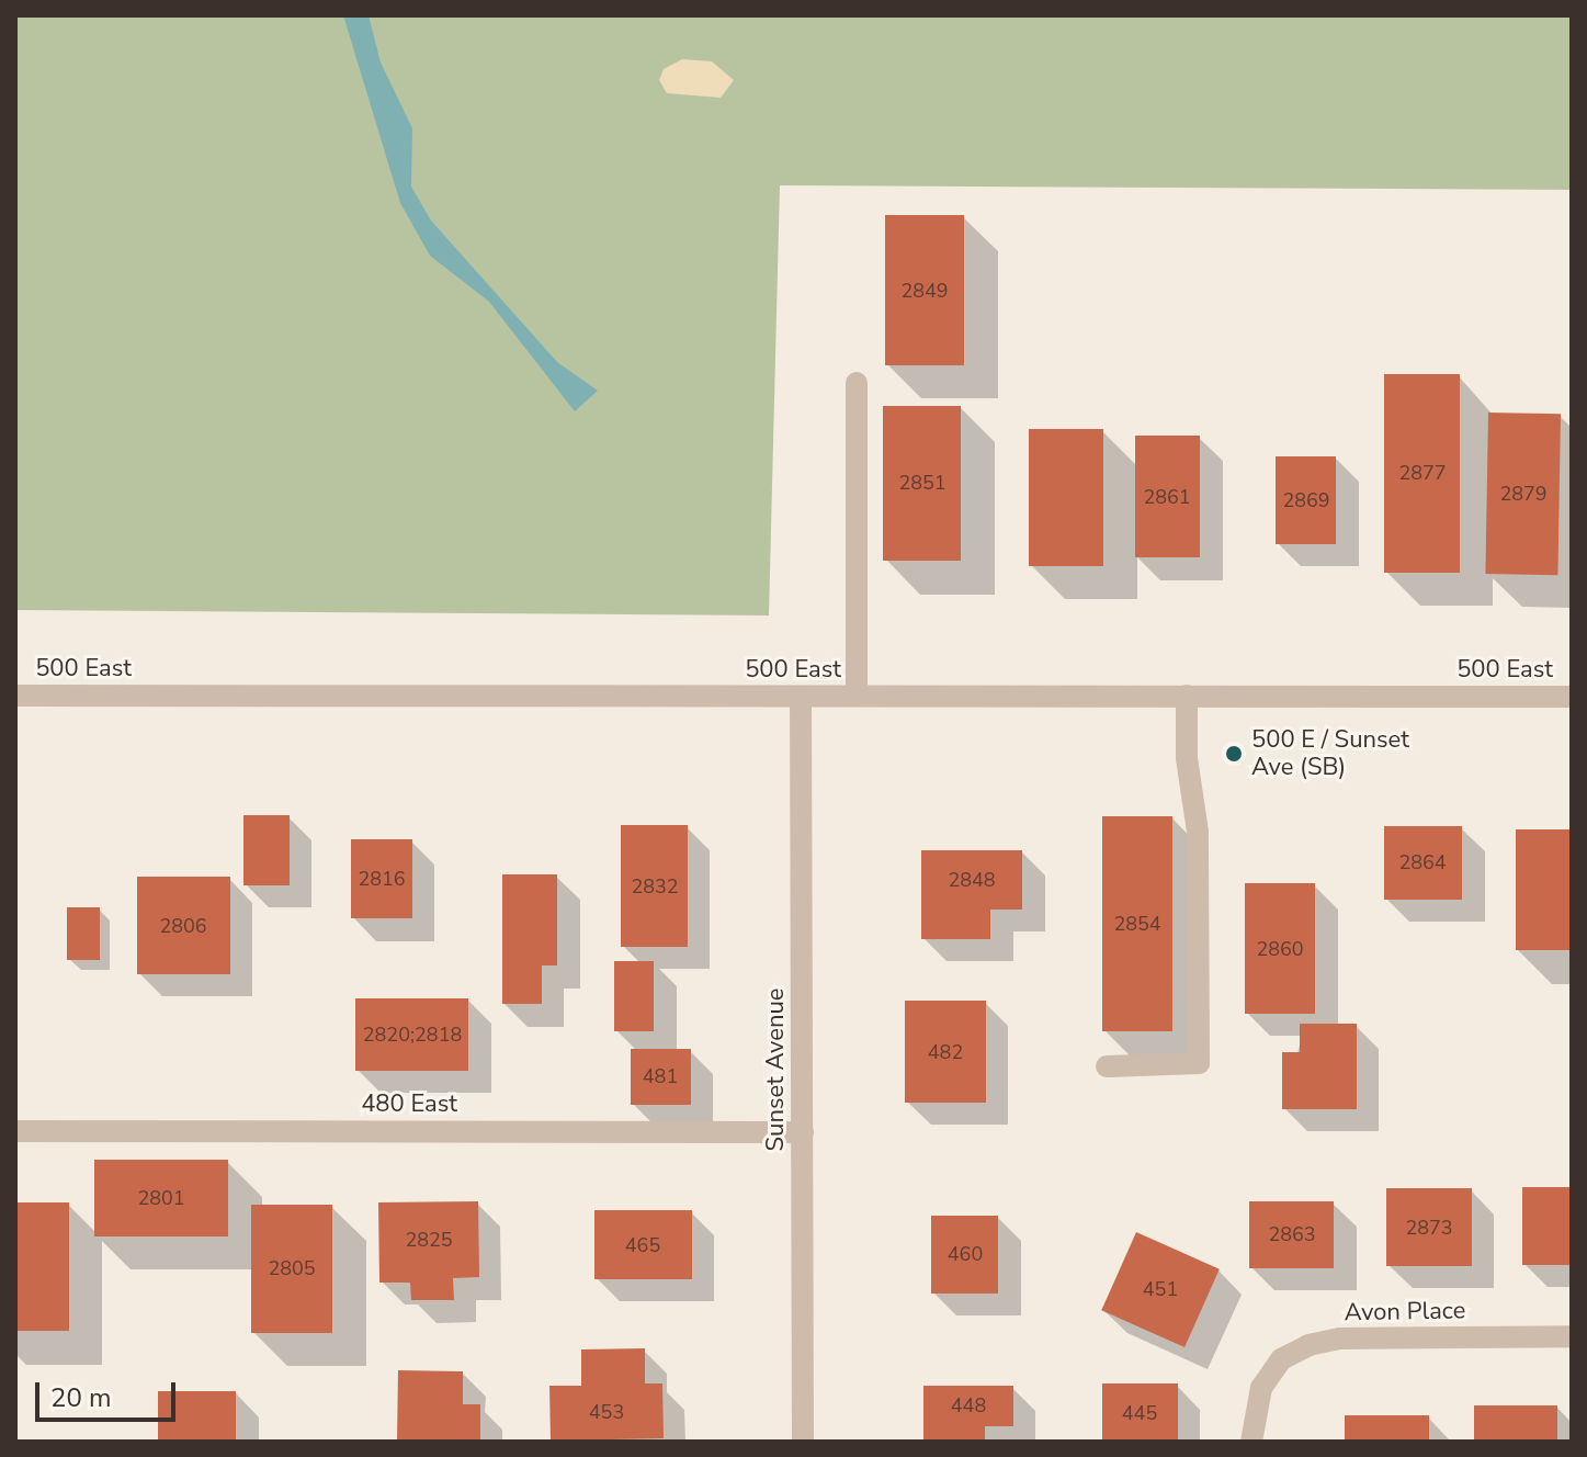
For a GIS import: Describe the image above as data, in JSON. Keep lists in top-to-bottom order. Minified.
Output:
{"streets":{"street":["500 East","Sunset Avenue","480 East","Avon Place"]},"crossings":[["500 East","Sunset Avenue"],["Sunset Avenue","480 East"]],"places":["500 E / Sunset Ave (SB)"],"house_numbers":["2849","2877","2851","2879","2861","2869","2864","2816","2848","2832","2854","2806","2860","2820;2818","482","481","2801","2873","2863","2825","465","460","2805","451","448","453","445"],"scale_bar":"20 m"}
